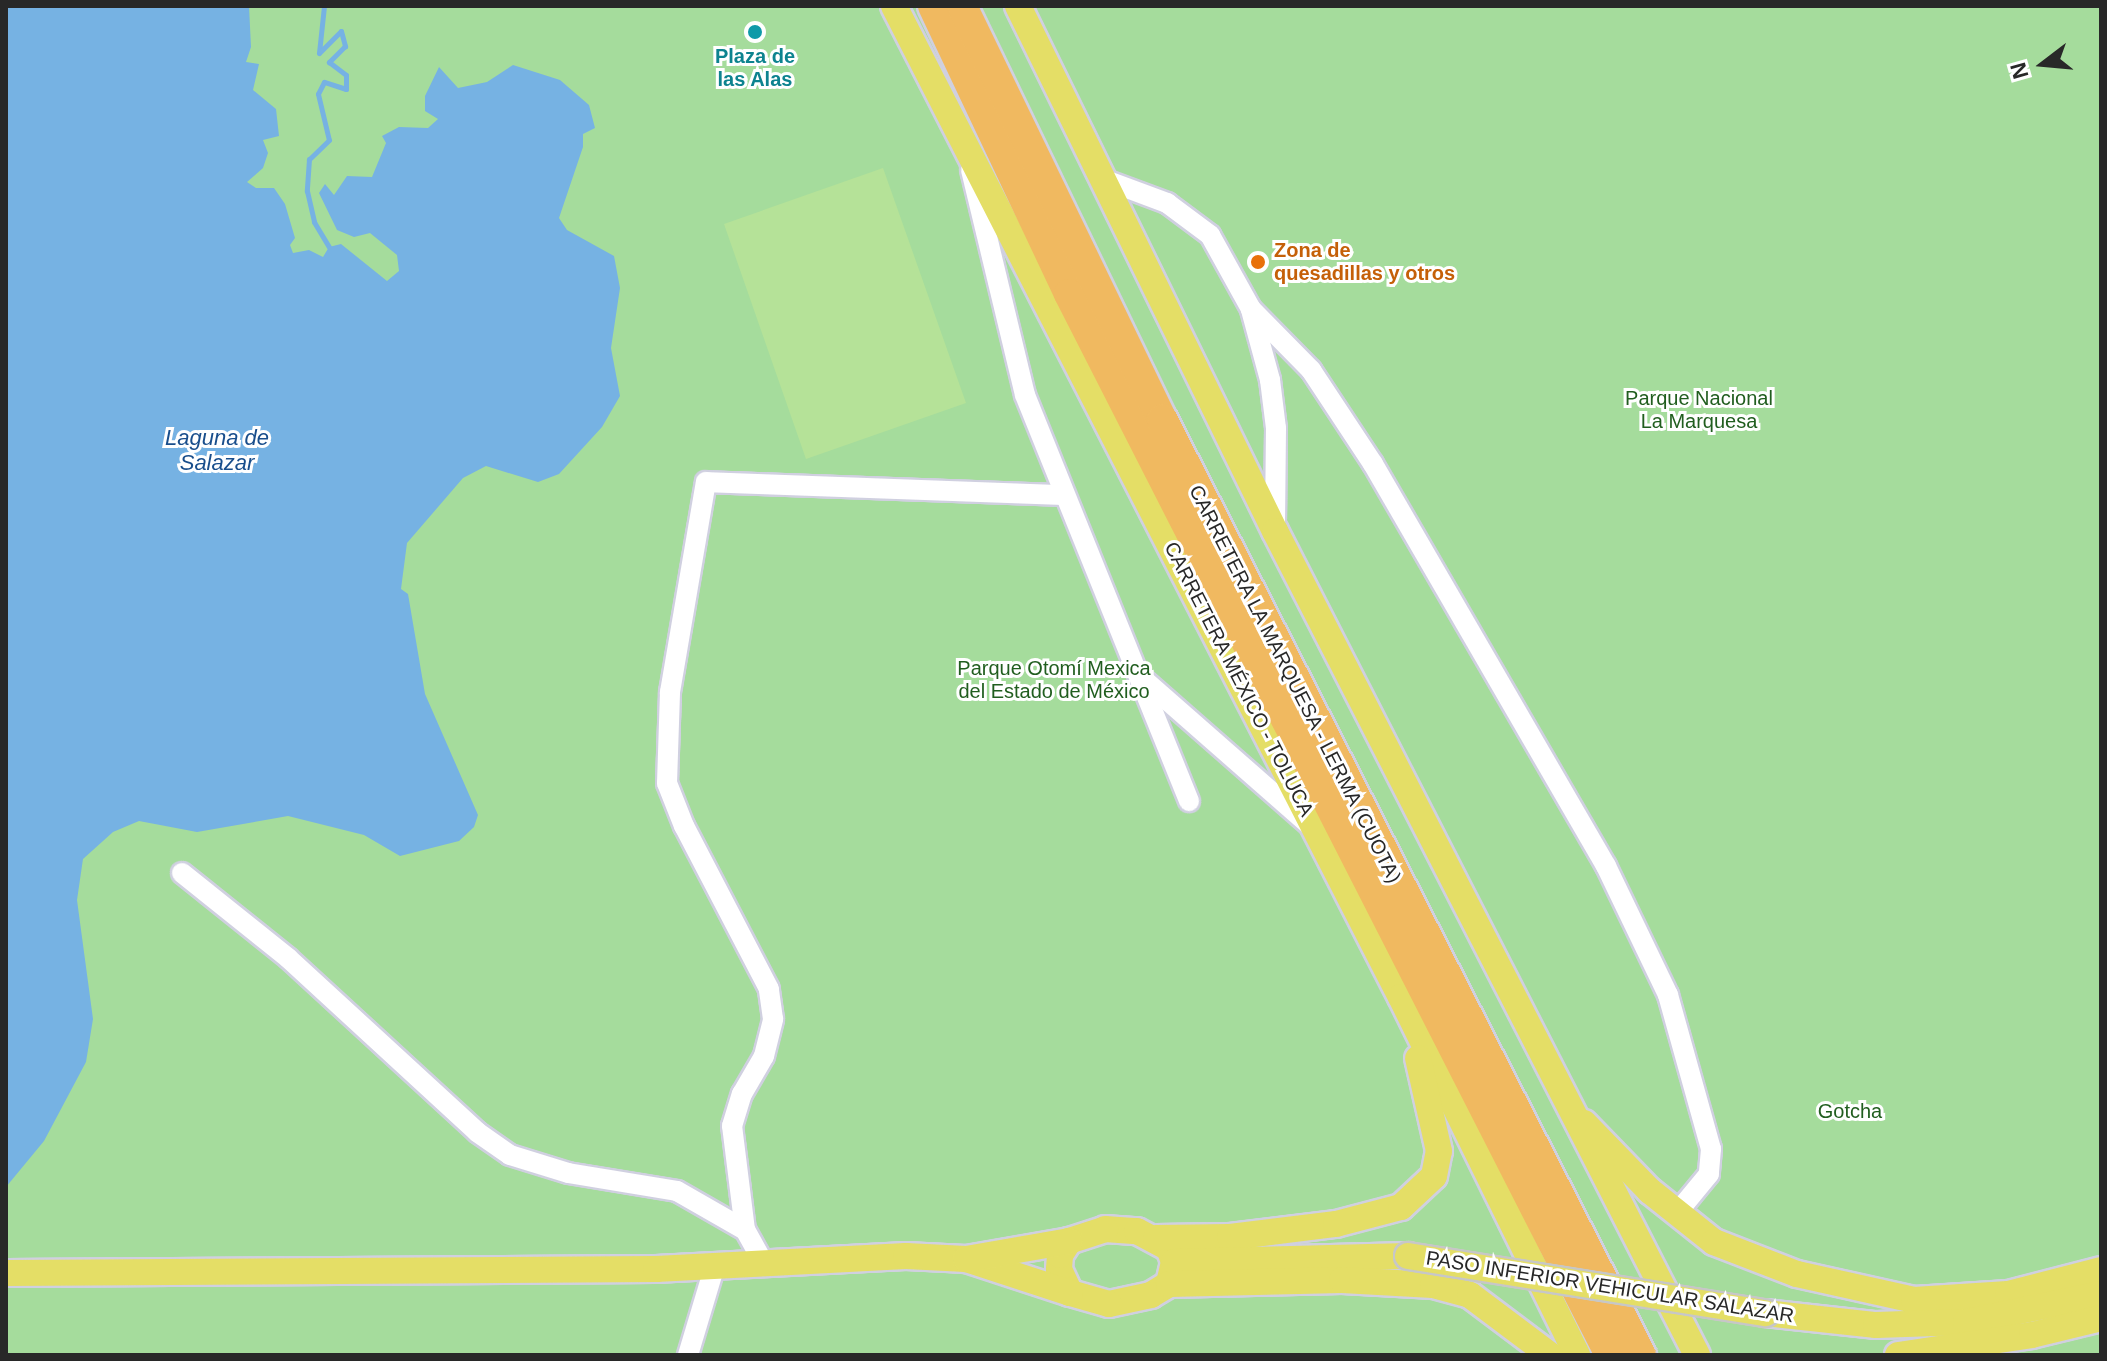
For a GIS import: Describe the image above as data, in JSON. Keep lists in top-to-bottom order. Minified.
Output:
{"streets":{"highway":["CARRETERA LA MARQUESA - LERMA (CUOTA)"],"main road":["CARRETERA MÉXICO - TOLUCA","PASO INFERIOR VEHICULAR SALAZAR"]},"water":["Laguna de Salazar"],"parks":["Parque Nacional La Marquesa","Parque Otomí Mexica del Estado de México","Gotcha"],"places":["Plaza de las Alas","Zona de quesadillas y otros"],"north":"left"}
